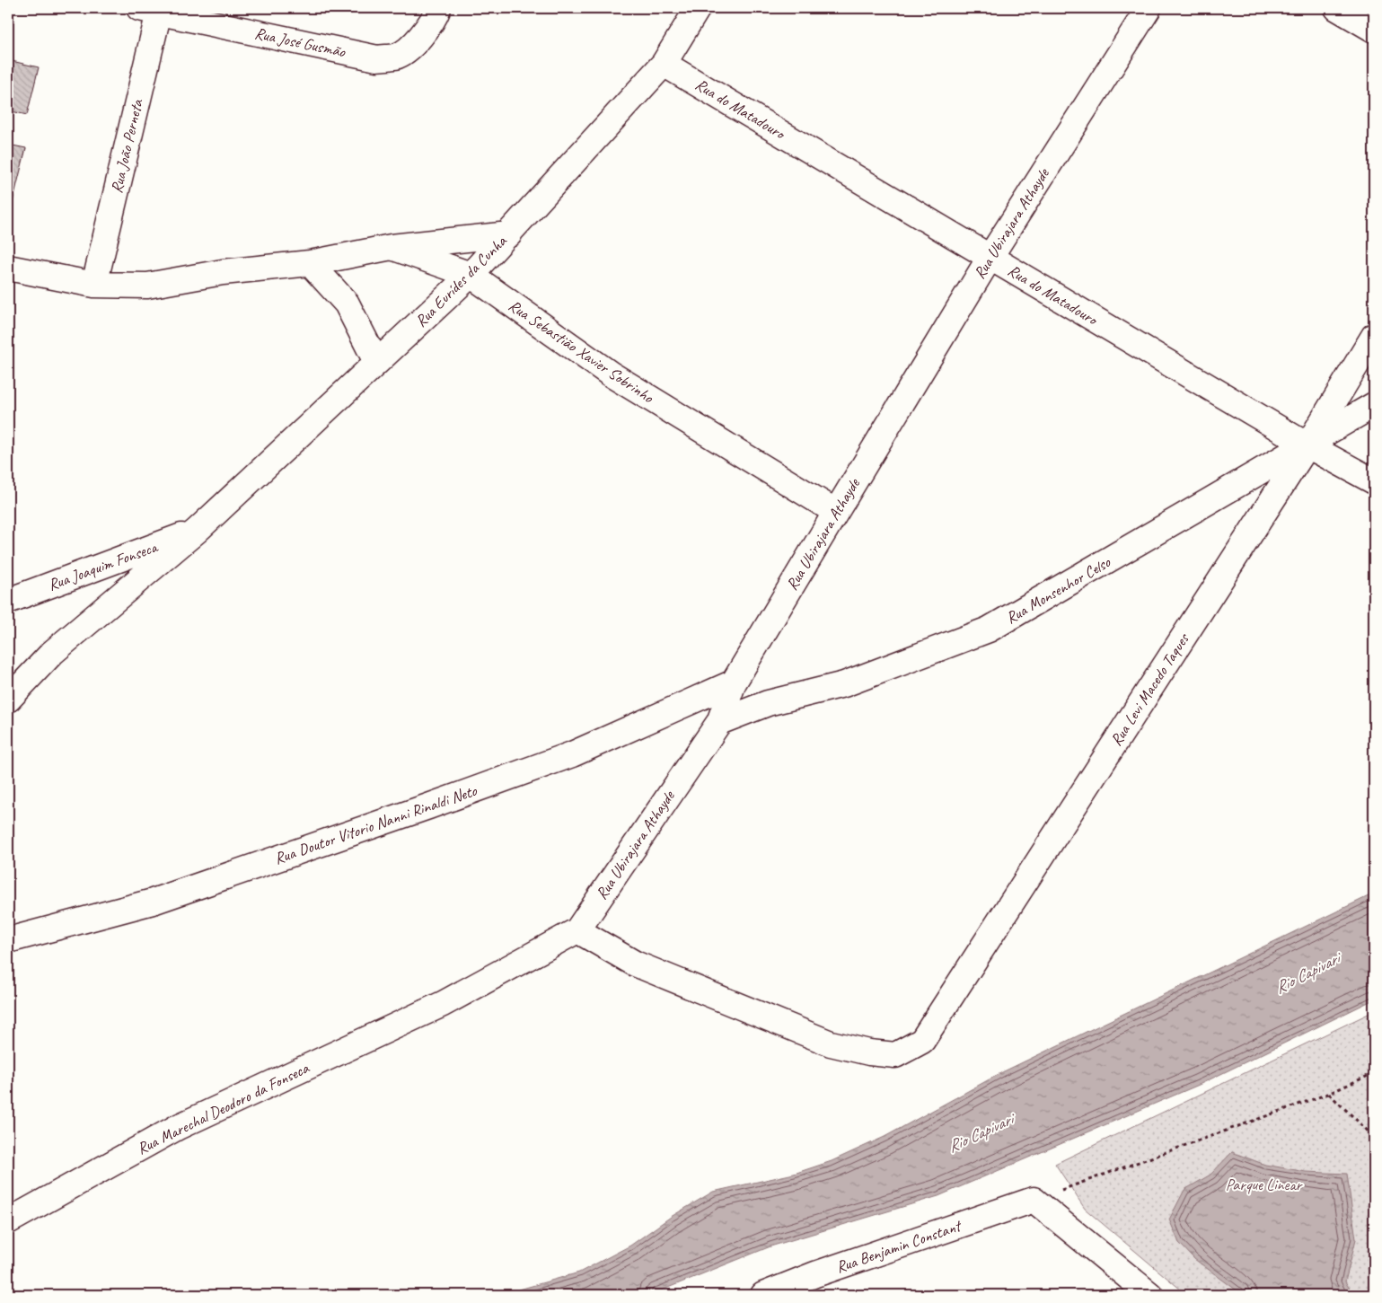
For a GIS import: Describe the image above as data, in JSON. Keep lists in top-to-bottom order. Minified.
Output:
{"streets":{"street":["Rua José Gusmão","Rua do Matadouro","Rua João Perneta","Rua Ubirajara Athayde","Rua Eurídes da Cunha","Rua Sebastião Xavier Sobrinho","Rua Joaquim Fonseca","Rua Monsenhor Celso","Rua Levi Macedo Taques","Rua Doutor Vitorio Nanni Rinaldi Neto","Rua Marechal Deodoro da Fonseca","Rua Benjamin Constant"]},"crossings":[["Rua José Gusmão","Rua João Perneta"],["Rua do Matadouro","Rua Ubirajara Athayde"],["Rua do Matadouro","Rua Eurídes da Cunha"],["Rua do Matadouro","Rua Monsenhor Celso"],["Rua do Matadouro","Rua Levi Macedo Taques"],["Rua Ubirajara Athayde","Rua Sebastião Xavier Sobrinho"],["Rua Ubirajara Athayde","Rua Monsenhor Celso"],["Rua Ubirajara Athayde","Rua Levi Macedo Taques"],["Rua Ubirajara Athayde","Rua Doutor Vitorio Nanni Rinaldi Neto"],["Rua Ubirajara Athayde","Rua Marechal Deodoro da Fonseca"],["Rua Eurídes da Cunha","Rua Sebastião Xavier Sobrinho"],["Rua Eurídes da Cunha","Rua Joaquim Fonseca"],["Rua Monsenhor Celso","Rua Levi Macedo Taques"]],"water":["Rio Capivari"],"parks":["Parque Linear"]}
